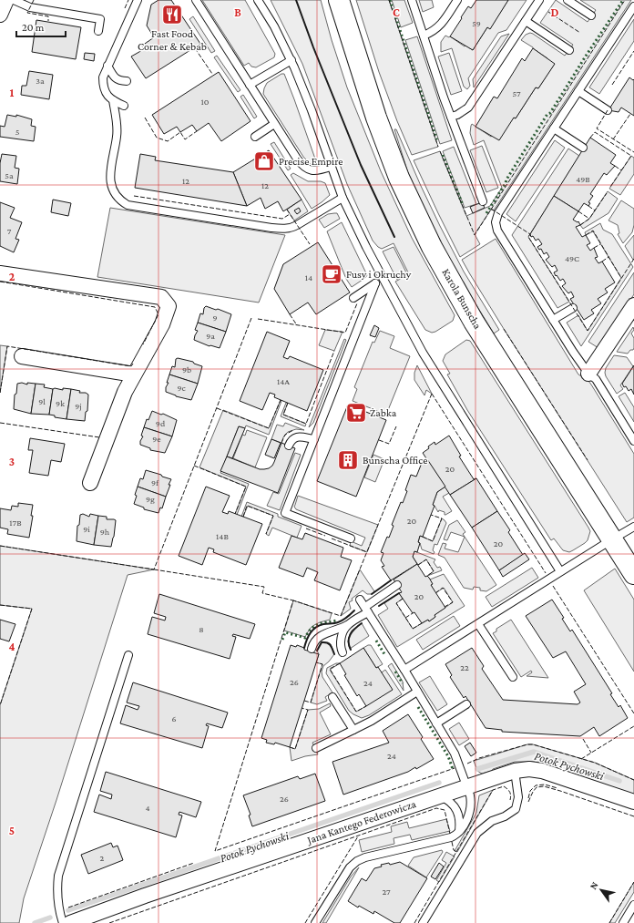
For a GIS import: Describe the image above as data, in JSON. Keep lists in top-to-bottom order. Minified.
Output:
{"streets":{"main road":["Karola Bunscha"],"street":["Jana Kantego Federowicza"]},"water":["Potok Pychowski"],"places":{"restaurant":["Fast Food Corner & Kebab"],"shop":["Precise Empire"],"cafe":["Fusy i Okruchy"],"supermarket":["Żabka"],"building":["Bunscha Office"]},"house_numbers":["59","3a","57","10","5","5a","49B","12","12","7","49C","14","9","9a","9b","14A","9c","9l","9k","9j","9d","9e","20","9f","9g","20","17B","9i","9h","14B","20","20","8","22","26","24","6","24","26","4","2","27"],"scale_bar":"20 m","north":"top left","grid":{"columns":["B","C","D"],"rows":["1","2","3","4","5"]}}
